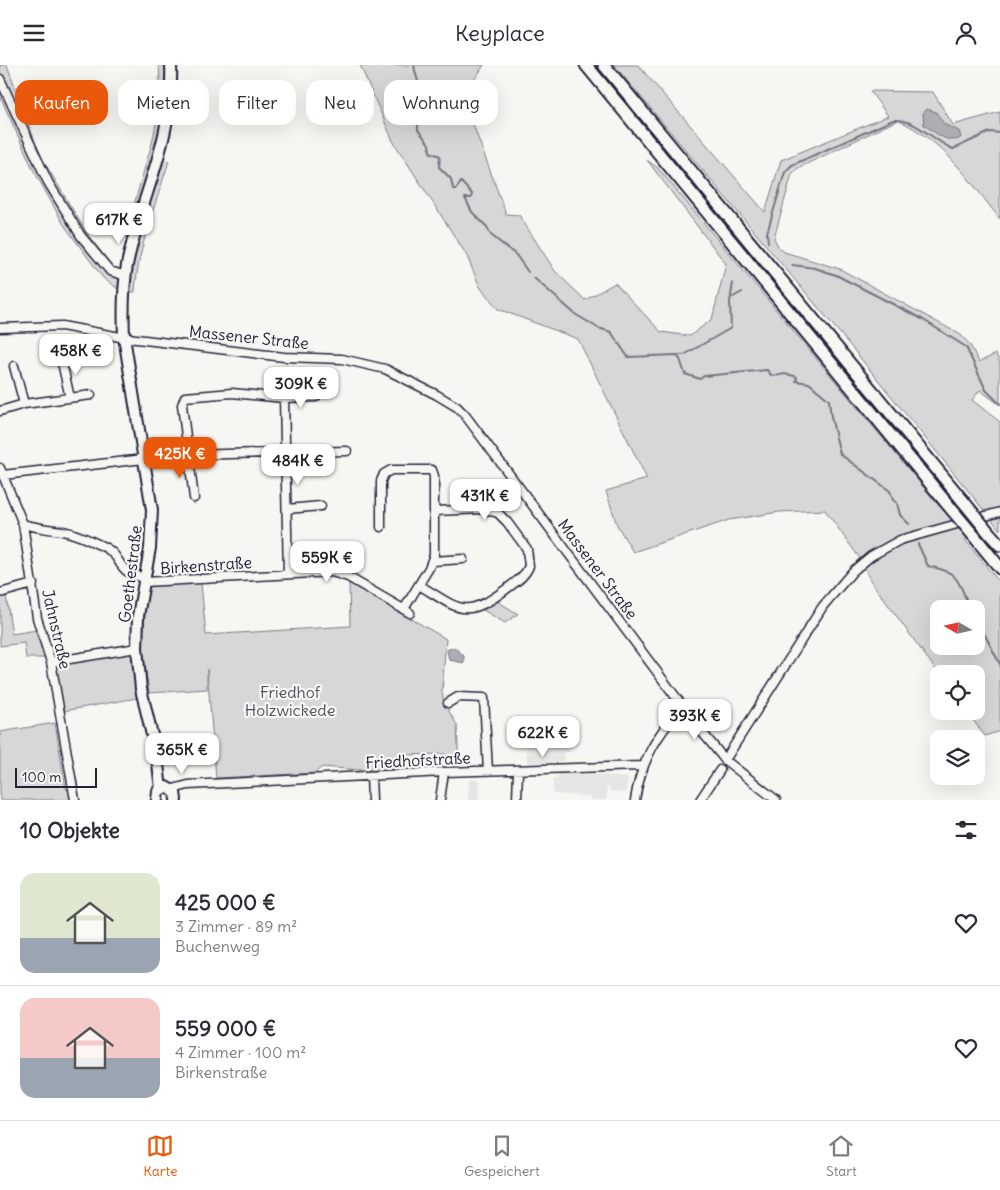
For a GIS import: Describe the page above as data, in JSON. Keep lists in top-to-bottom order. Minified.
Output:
{"streets":{"main road":["Goethestraße"],"street":["Massener Straße","Birkenstraße","Jahnstraße","Friedhofstraße"]},"crossings":[["Massener Straße","Goethestraße"],["Birkenstraße","Goethestraße"],["Goethestraße","Friedhofstraße"]],"parks":["Friedhof Holzwickede"],"scale_bar":"100 m","north":"left","page":{"header":"Keyplace","chip":["Kaufen","Mieten","Filter","Neu","Wohnung"],"price":["617K €","458K €","309K €","425K €","484K €","431K €","559K €","393K €","622K €","365K €"],"scale":"100 m","heading":"10 Objekte","list":[{"name":"425 000 €","note":"3 Zimmer · 89 m² · Buchenweg"},{"name":"559 000 €","note":"4 Zimmer · 100 m² · Birkenstraße"}],"tabs":["Karte","Gespeichert","Start"]}}
